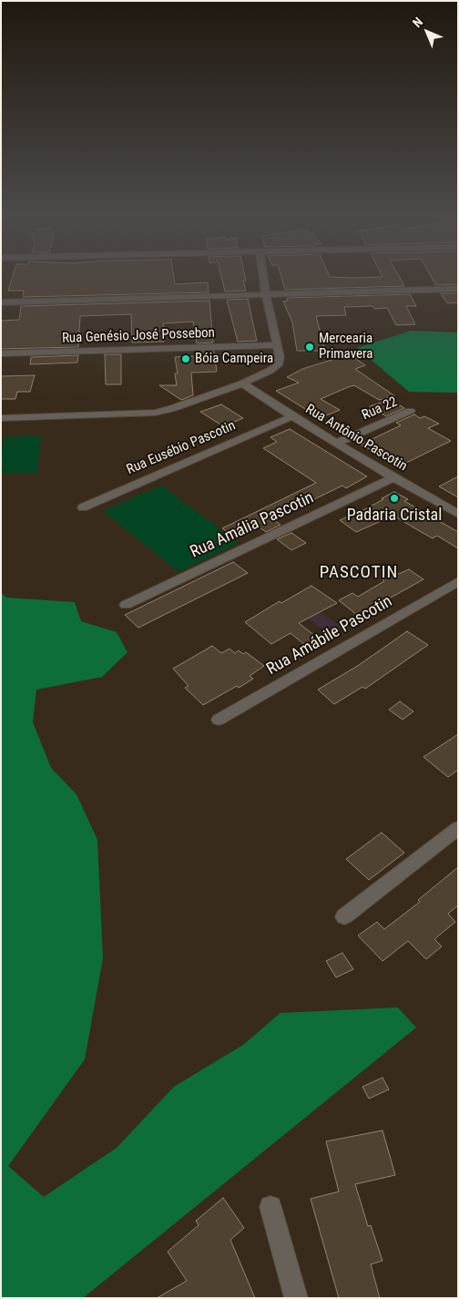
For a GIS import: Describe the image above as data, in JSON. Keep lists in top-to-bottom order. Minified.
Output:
{"streets":{"street":["Rua Genésio José Possebon","Rua 22","Rua Antônio Pascotin","Rua Eusébio Pascotin","Rua Amália Pascotin","Rua Amábile Pascotin"]},"crossings":[["Rua 22","Rua Antônio Pascotin"],["Rua Antônio Pascotin","Rua Eusébio Pascotin"],["Rua Antônio Pascotin","Rua Amália Pascotin"]],"districts":["PASCOTIN"],"places":["Mercearia Primavera","Bóia Campeira","Padaria Cristal"],"north":"top left"}
